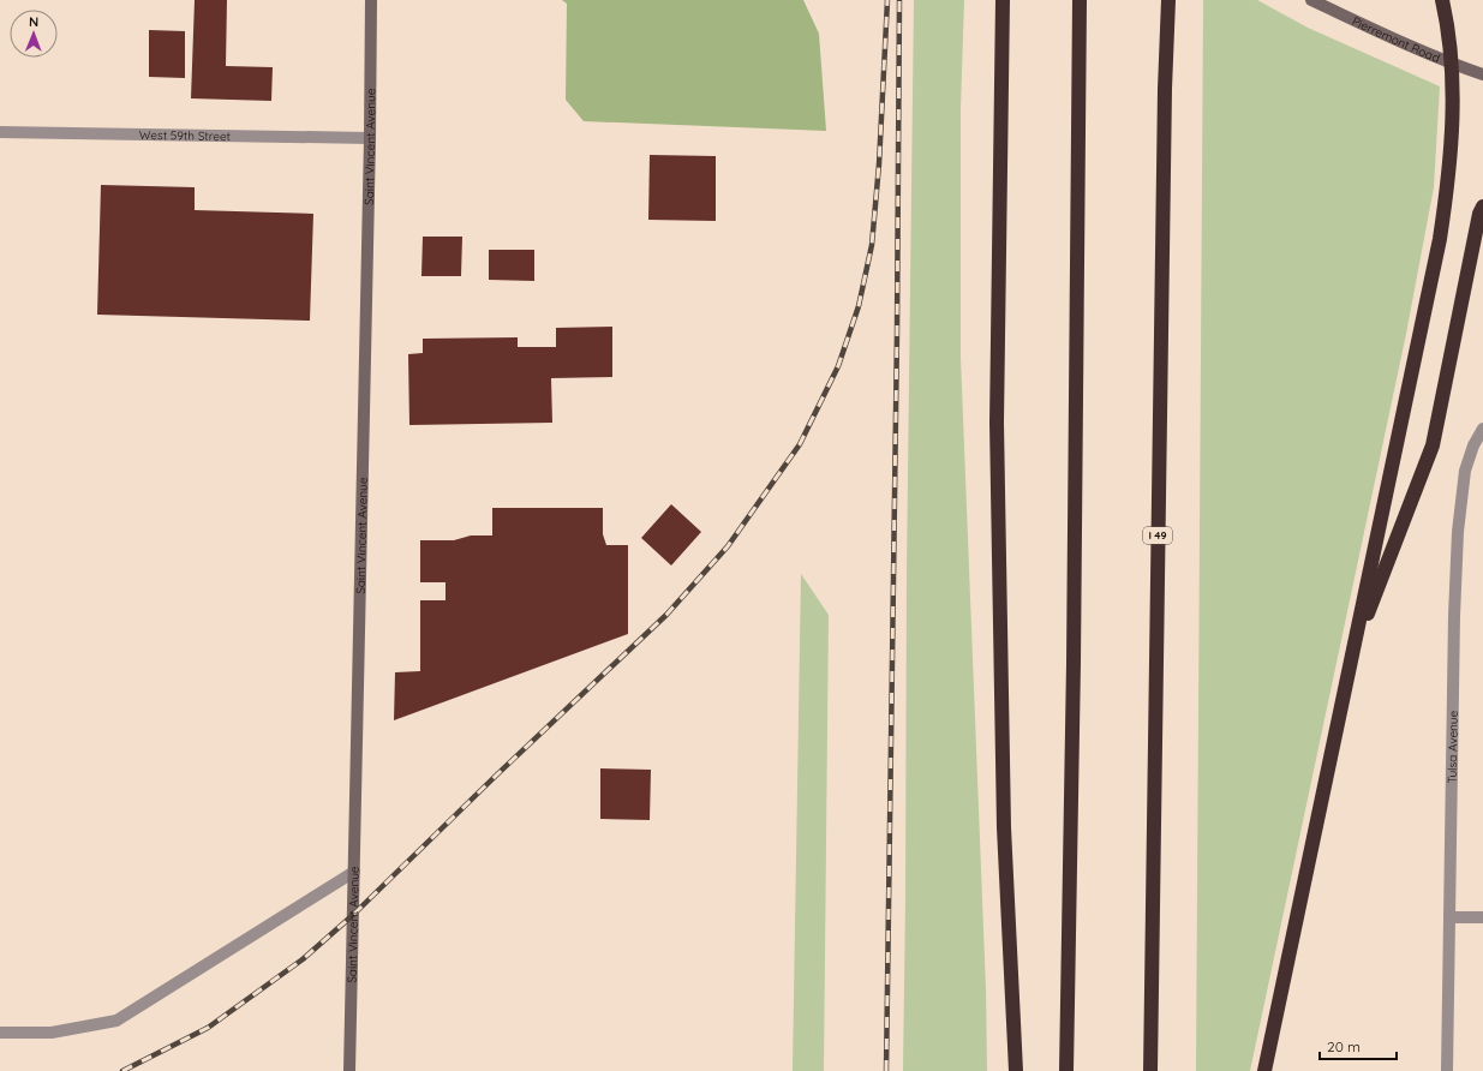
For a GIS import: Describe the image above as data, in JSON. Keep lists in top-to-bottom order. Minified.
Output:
{"streets":{"highway":["I 49"],"street":["Pierremont Road","West 59th Street","Saint Vincent Avenue","Tulsa Avenue"]},"crossings":[["West 59th Street","Saint Vincent Avenue"]],"scale_bar":"20 m","north":"top"}
